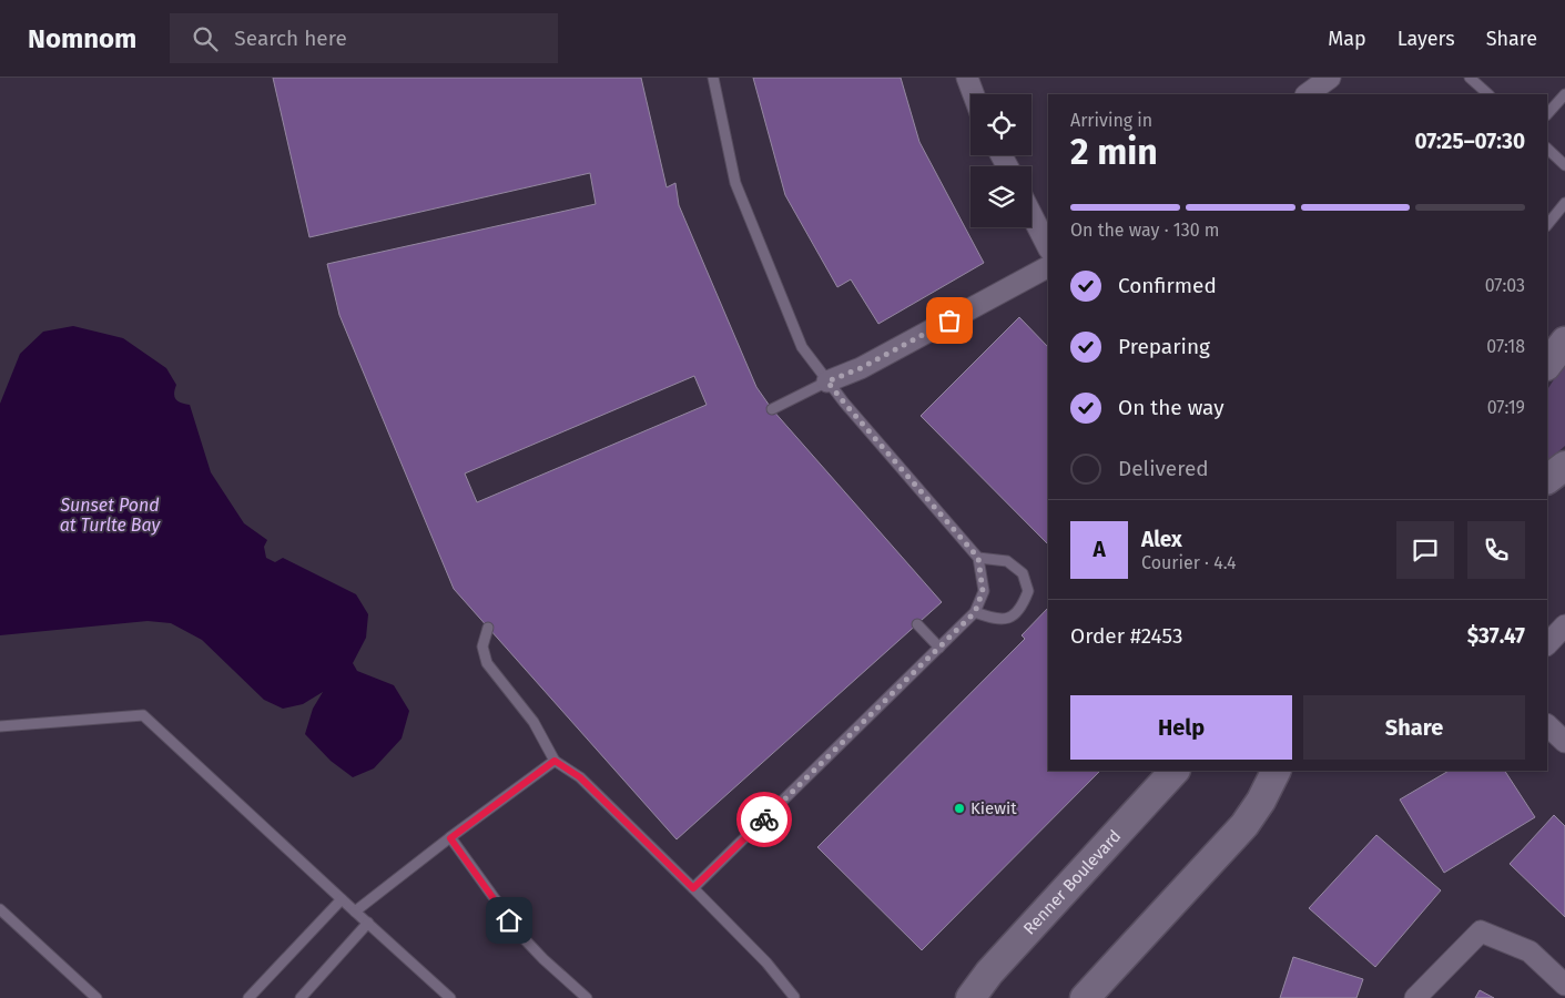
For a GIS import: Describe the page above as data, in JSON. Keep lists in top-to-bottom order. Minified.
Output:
{"streets":{"main road":["Renner Boulevard"]},"water":["Sunset Pond at Turlte Bay"],"places":["Kiewit"],"page":{"header":"Nomnom","search":"Search here","nav":["Map","Layers","Share"],"heading":["2 min","Arriving in","07:25–07:30"],"panel":["Alex","Courier · 4.4","Order #2453","$37.47"],"bar":"On the way · 130 m","list":[["Confirmed","07:03"],["Preparing","07:18"],["On the way","07:19"],"Delivered"],"round":"A","buttons":["Help","Share"]}}
